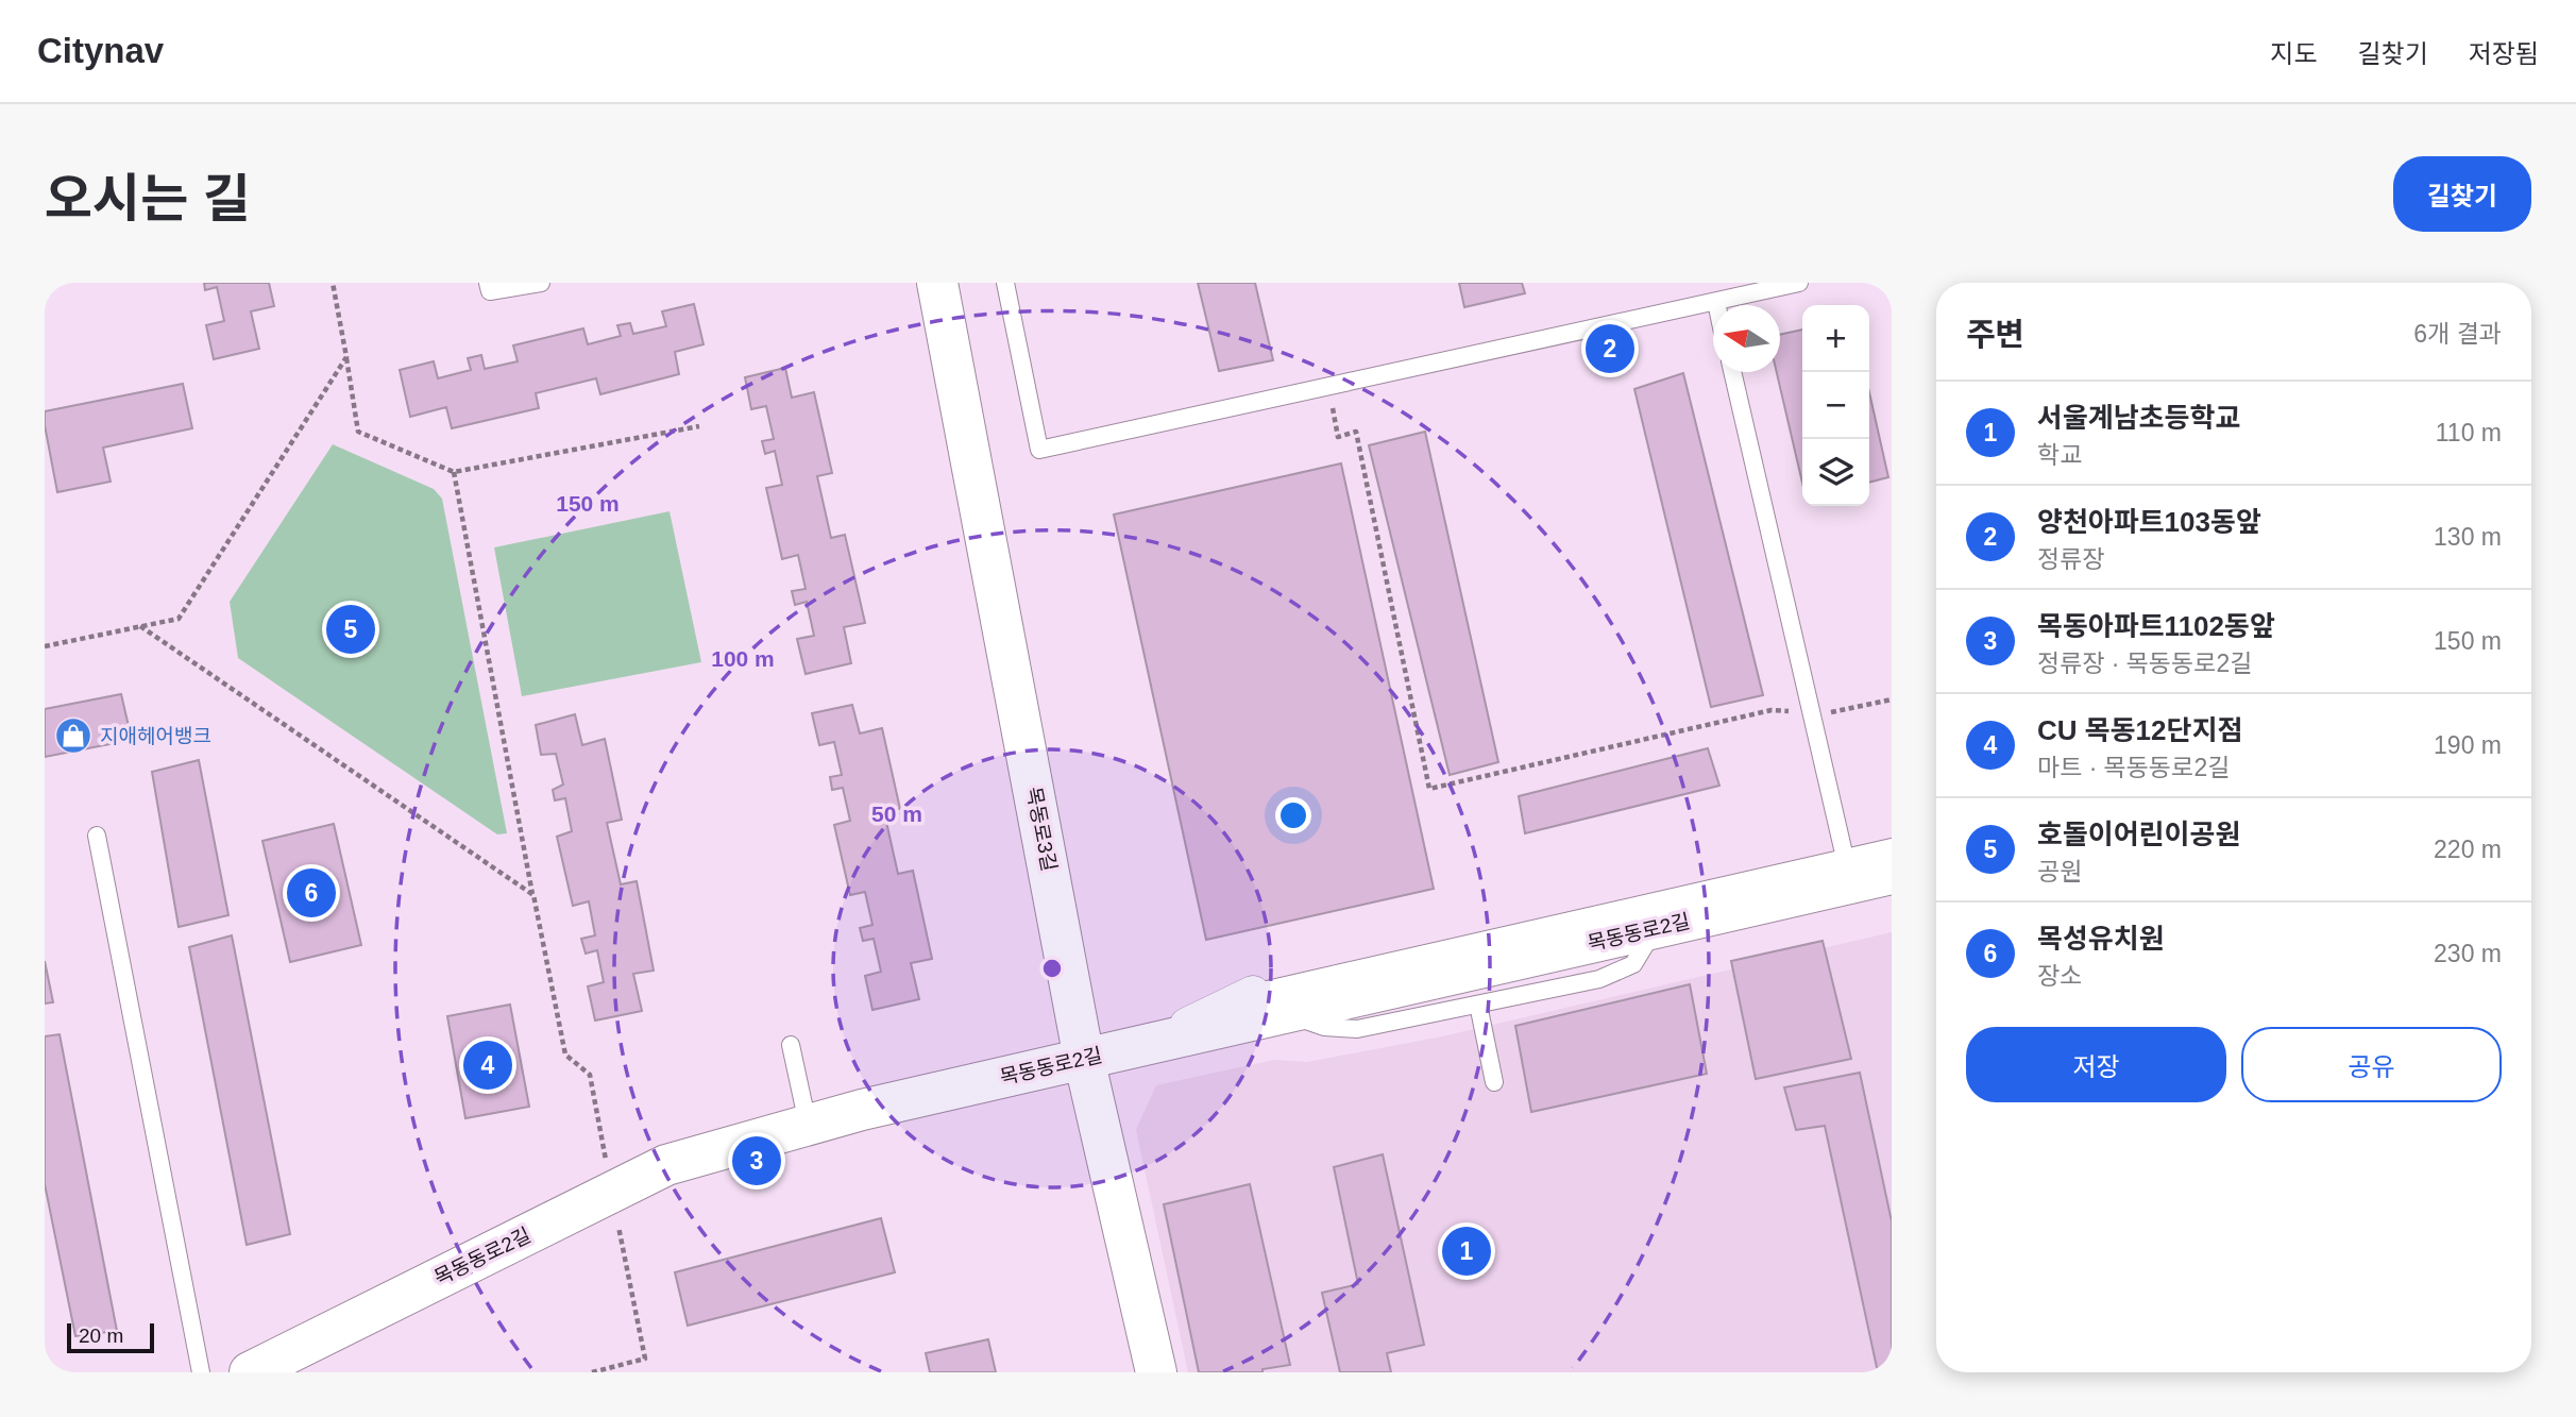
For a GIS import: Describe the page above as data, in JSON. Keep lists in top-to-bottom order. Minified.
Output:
{"streets":{"street":["목동로3길","목동동로2길"]},"crossings":[["목동로3길","목동동로2길"]],"places":{"shop":["지애헤어뱅크"]},"scale_bar":"20 m","north":"left","page":{"header":"Citynav","nav":["지도","길찾기","저장됨"],"title":"오시는 길","buttons":["길찾기",["저장","공유"]],"heading":["주변","6개 결과"],"map_buttons":["+","−"],"pins":["2","5","6","4","3","1"],"list":[{"mark":"1","name":"서울계남초등학교","note":"학교","value":"110 m"},{"mark":"2","name":"양천아파트103동앞","note":"정류장","value":"130 m"},{"mark":"3","name":"목동아파트1102동앞","note":"정류장 · 목동동로2길","value":"150 m"},{"mark":"4","name":"CU 목동12단지점","note":"마트 · 목동동로2길","value":"190 m"},{"mark":"5","name":"호돌이어린이공원","note":"공원","value":"220 m"},{"mark":"6","name":"목성유치원","note":"장소","value":"230 m"}],"scale":"20 m"},"rings":["150 m","100 m","50 m"]}
